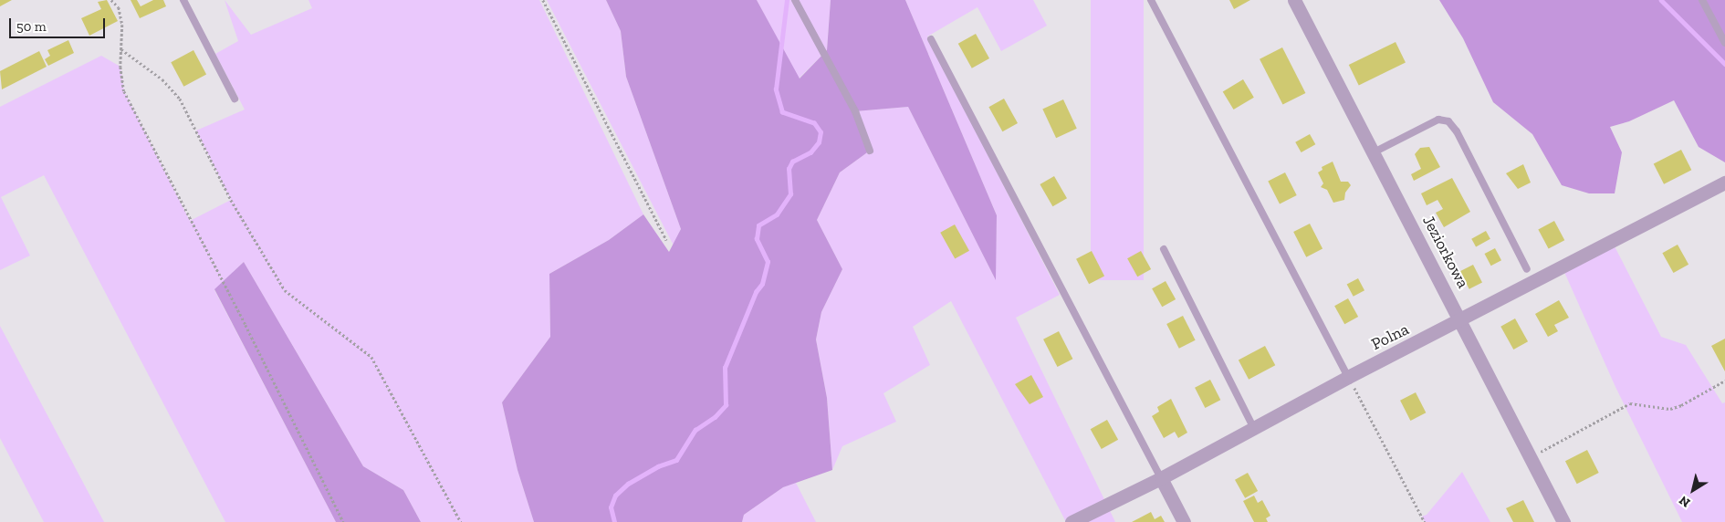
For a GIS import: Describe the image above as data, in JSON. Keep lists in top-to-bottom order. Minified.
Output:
{"streets":{"street":["Jeziorkowa","Polna"]},"crossings":[["Jeziorkowa","Polna"]],"scale_bar":"50 m","north":"bottom left"}
